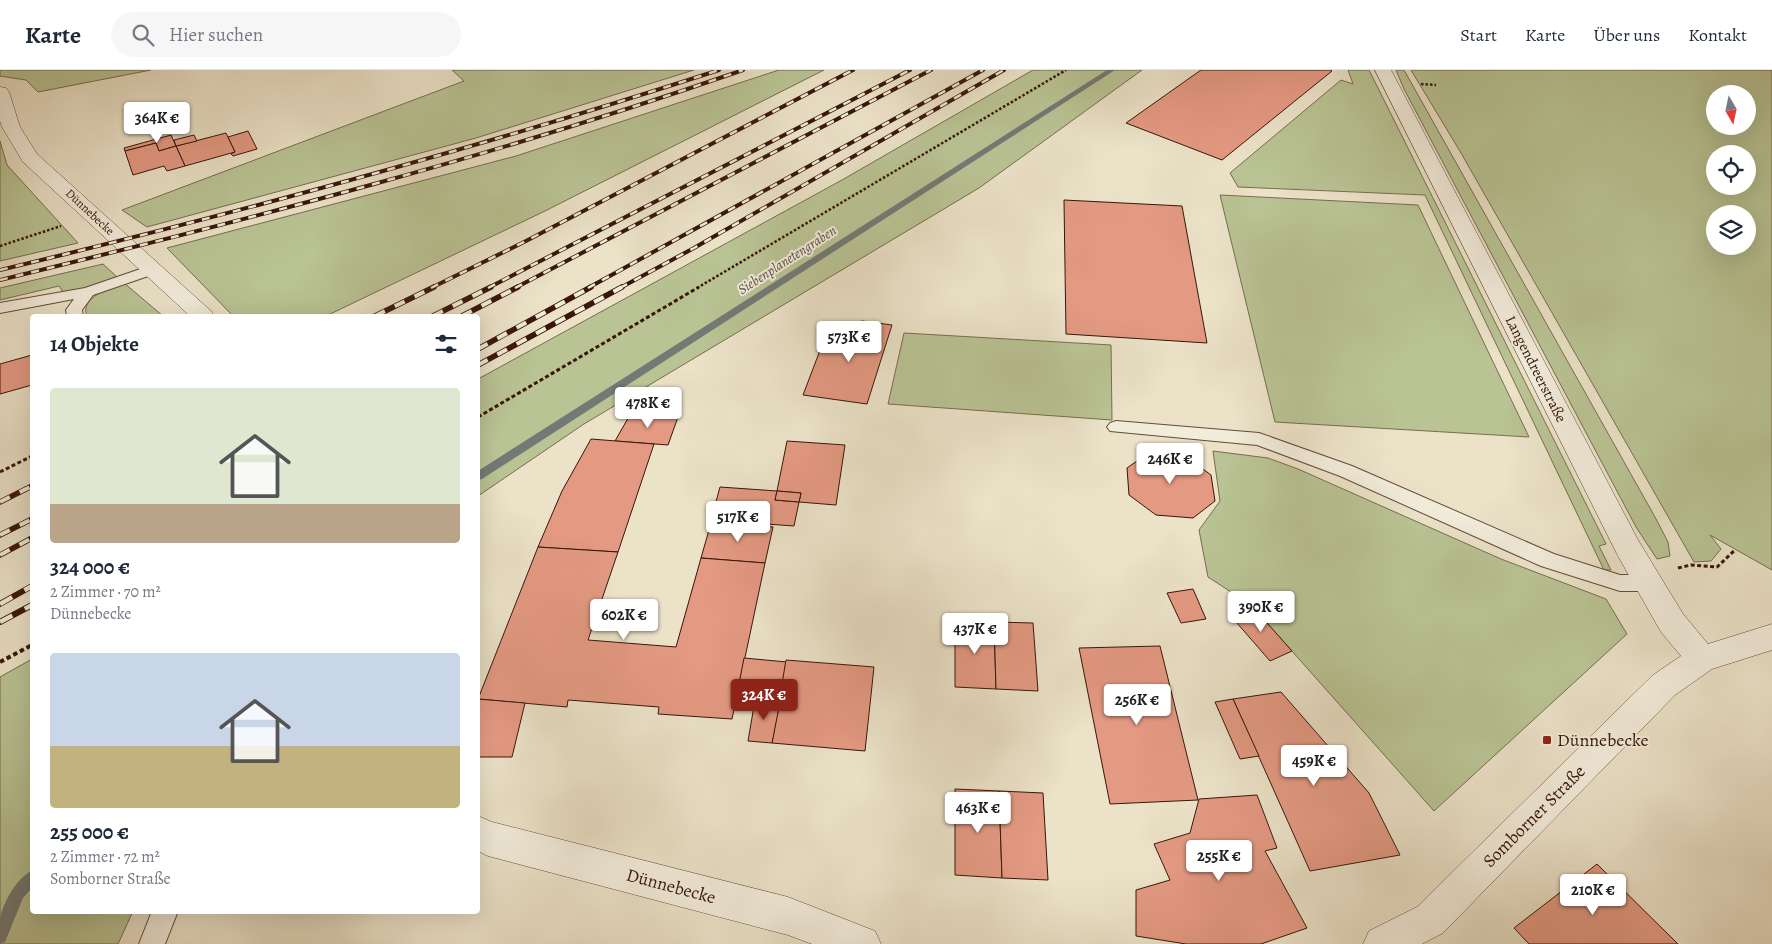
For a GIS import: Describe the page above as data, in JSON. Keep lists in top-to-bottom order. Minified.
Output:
{"streets":{"street":["Dünnebecke","Langendreerstraße","Somborner Straße"]},"crossings":[["Langendreerstraße","Somborner Straße"]],"water":["Siebenplanetengraben"],"places":{"transit":["Dünnebecke"]},"north":"bottom","page":{"header":"Karte","search":"Hier suchen","nav":["Start","Karte","Über uns","Kontakt"],"price":["364K €","573K €","478K €","246K €","517K €","390K €","602K €","437K €","324K €","256K €","459K €","463K €","255K €","210K €"],"heading":"14 Objekte","list":[{"name":"324 000 €","note":"2 Zimmer · 70 m² · Dünnebecke"},{"name":"255 000 €","note":"2 Zimmer · 72 m² · Somborner Straße"}]}}
